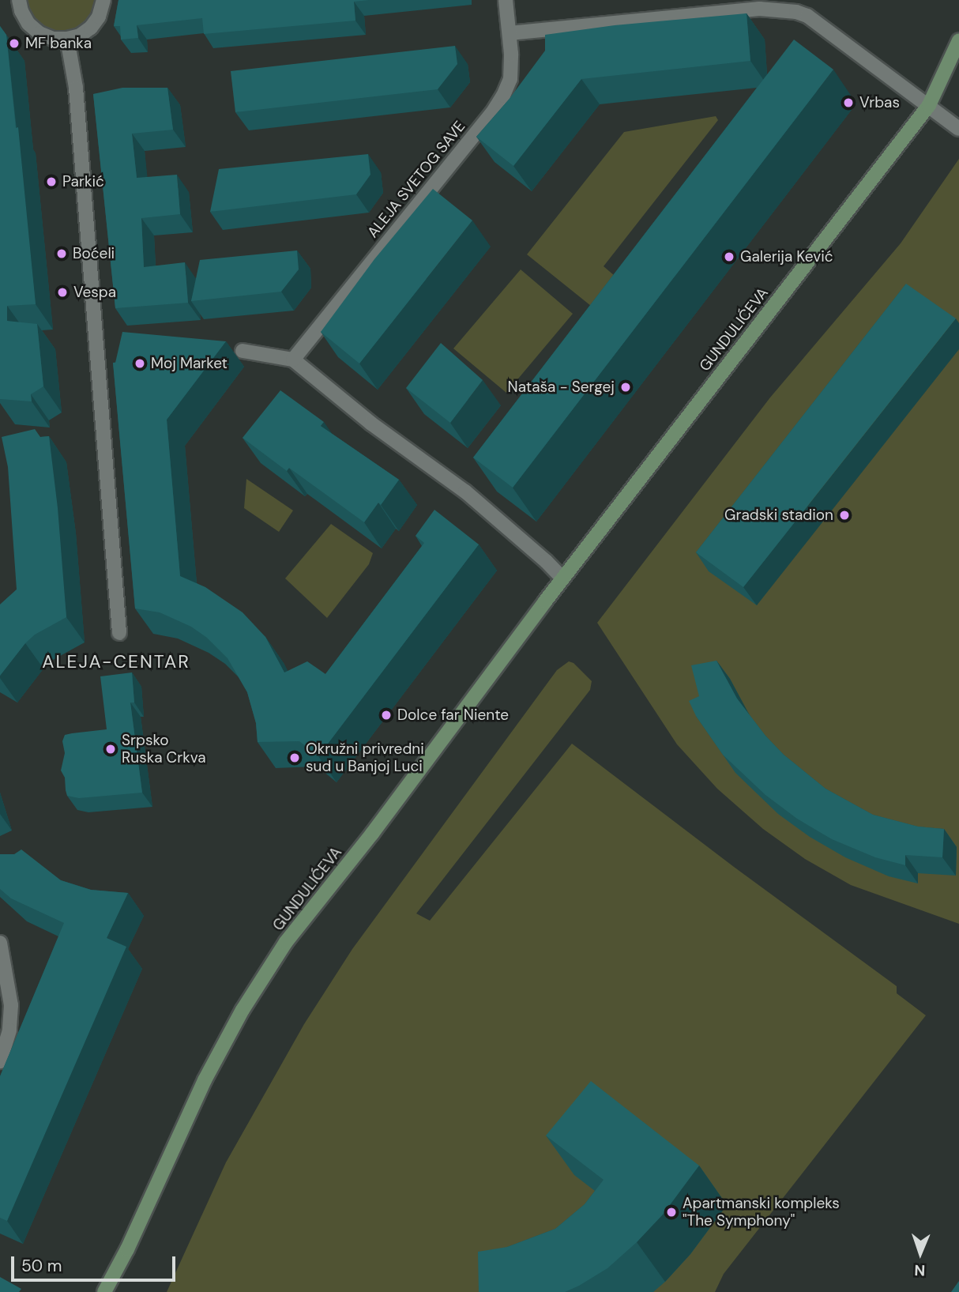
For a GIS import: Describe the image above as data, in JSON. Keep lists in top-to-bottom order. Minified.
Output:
{"streets":{"street":["ALEJA SVETOG SAVE","GUNDULIĆEVA"]},"districts":["ALEJA-CENTAR"],"places":["MF banka","Vrbas","Parkić","Boćeli","Galerija Kević","Vespa","Moj Market","Nataša - Sergej","Gradski stadion","Dolce far Niente","Srpsko Ruska Crkva","Okružni privredni sud u Banjoj Luci","Apartmanski kompleks \"The Symphony\""],"scale_bar":"50 m","north":"bottom"}
